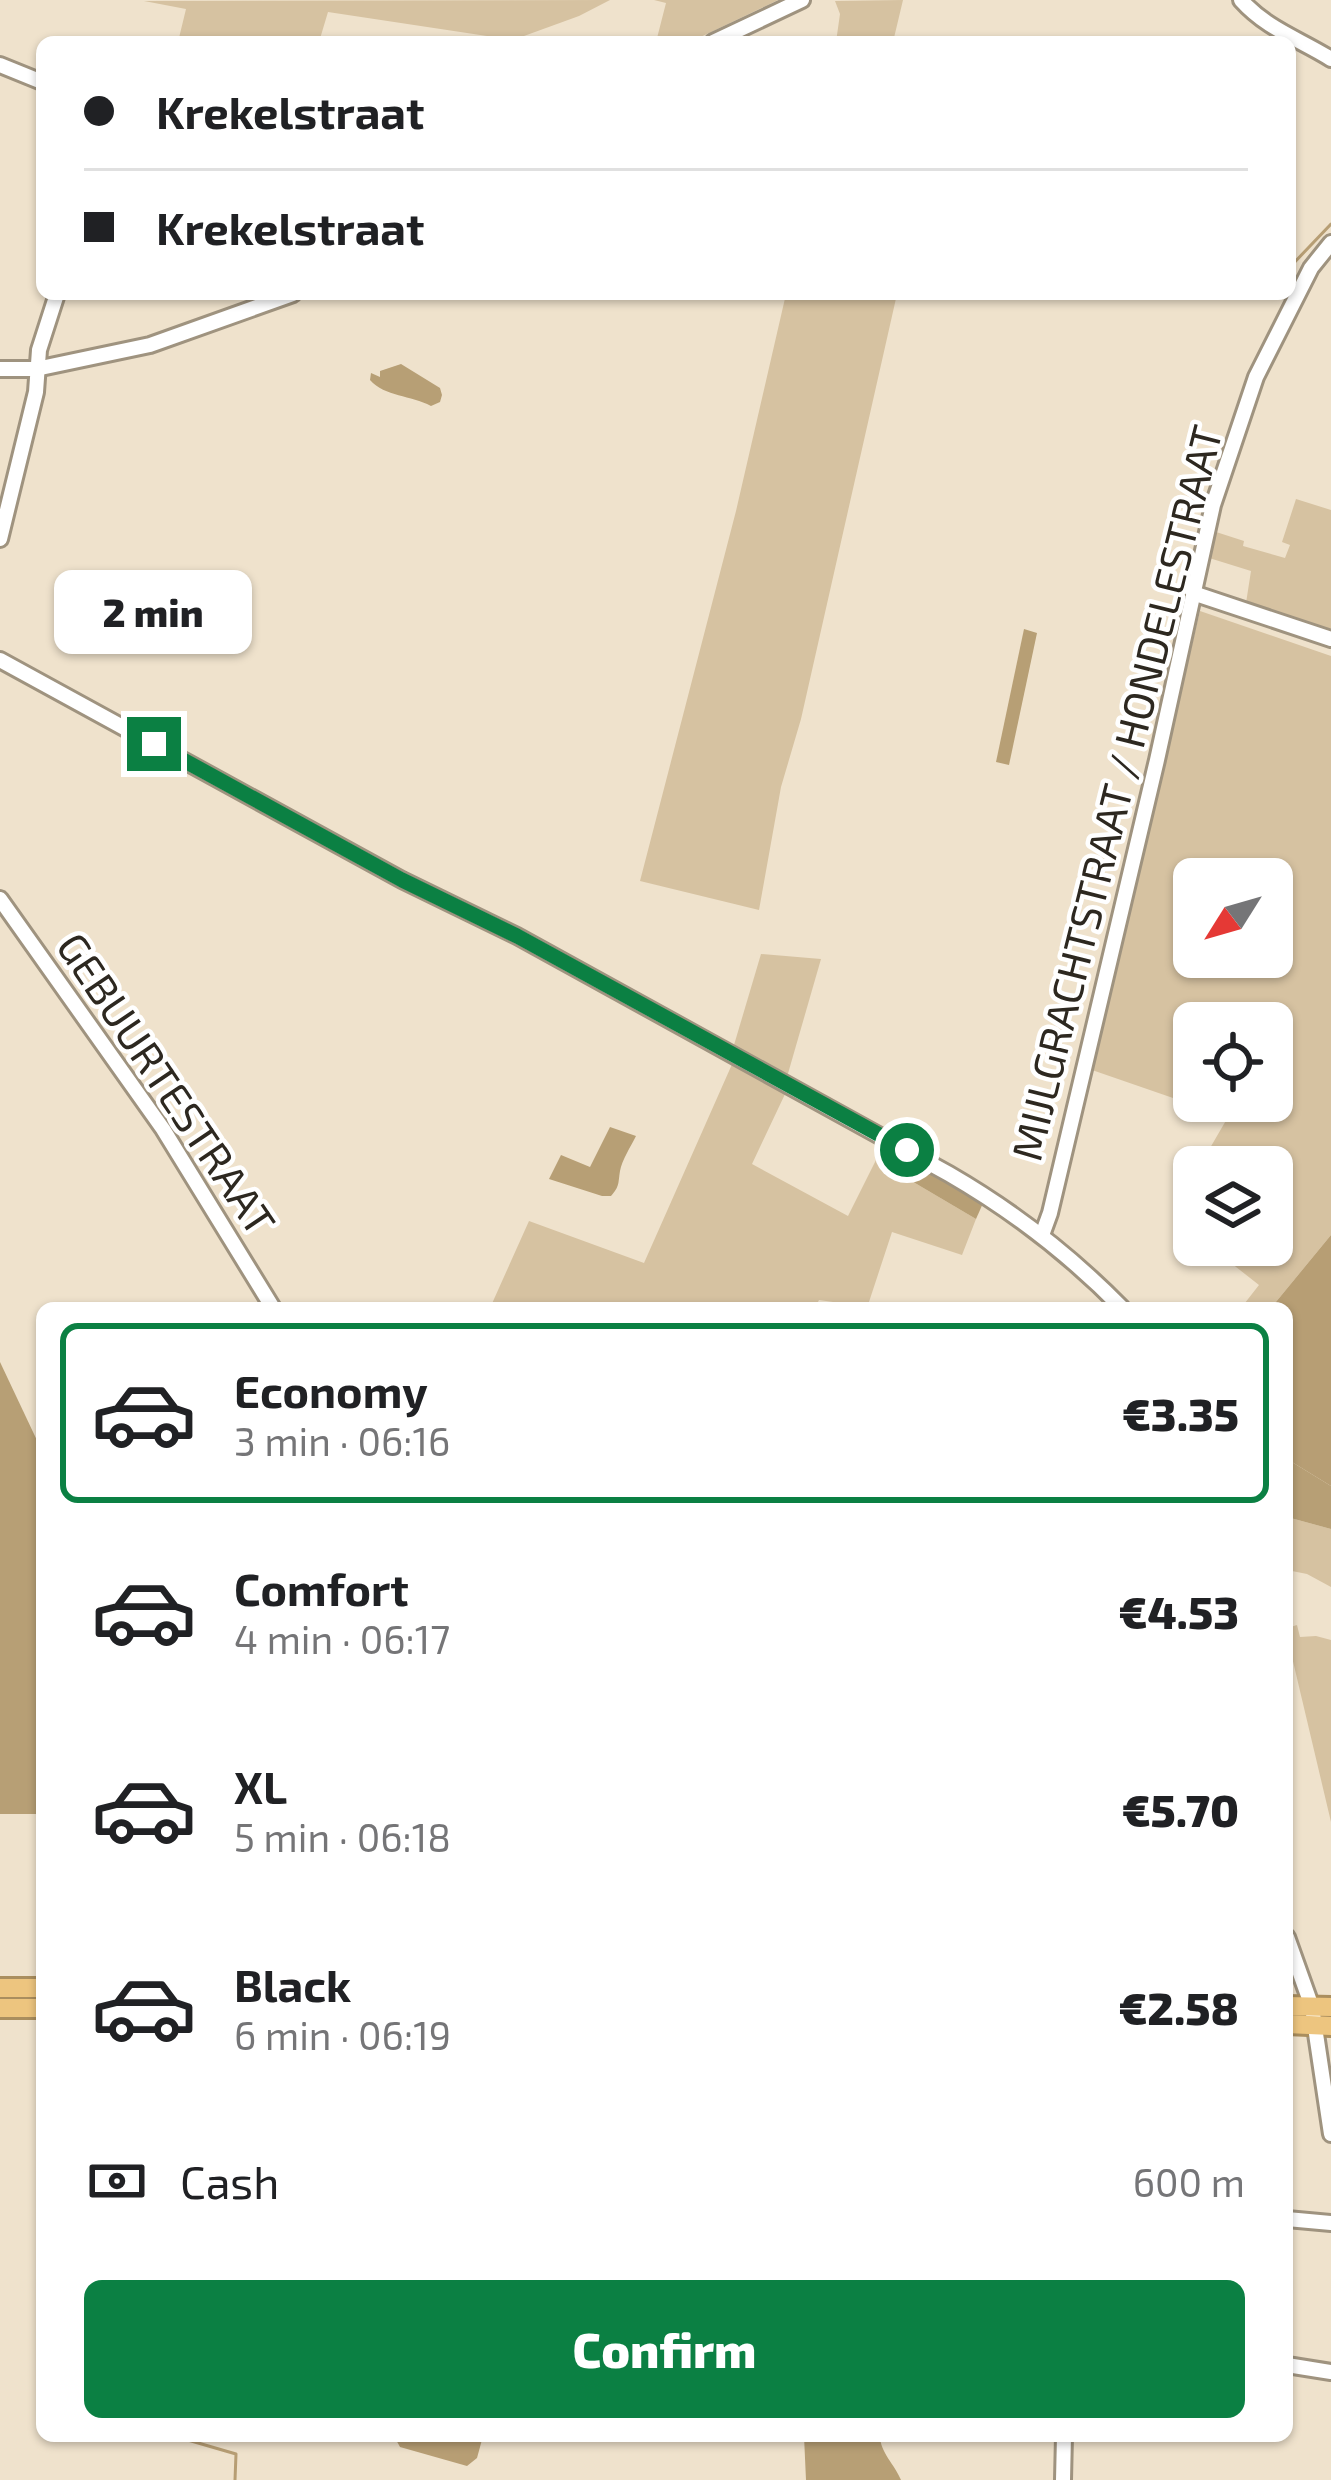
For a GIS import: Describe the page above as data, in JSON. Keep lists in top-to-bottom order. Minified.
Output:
{"streets":{"street":["MIJLGRACHTSTRAAT / HONDELESTRAAT","GEBUURTESTRAAT"]},"north":"bottom left","page":{"banner":["Krekelstraat","Krekelstraat"],"bubble":"2 min","list":[{"name":"Economy","note":"3 min · 06:16","value":"€3.35"},{"name":"Comfort","note":"4 min · 06:17","value":"€4.53"},{"name":"XL","note":"5 min · 06:18","value":"€5.70"},{"name":"Black","note":"6 min · 06:19","value":"€2.58"}],"pay":["Cash","600 m"],"buttons":"Confirm"}}
